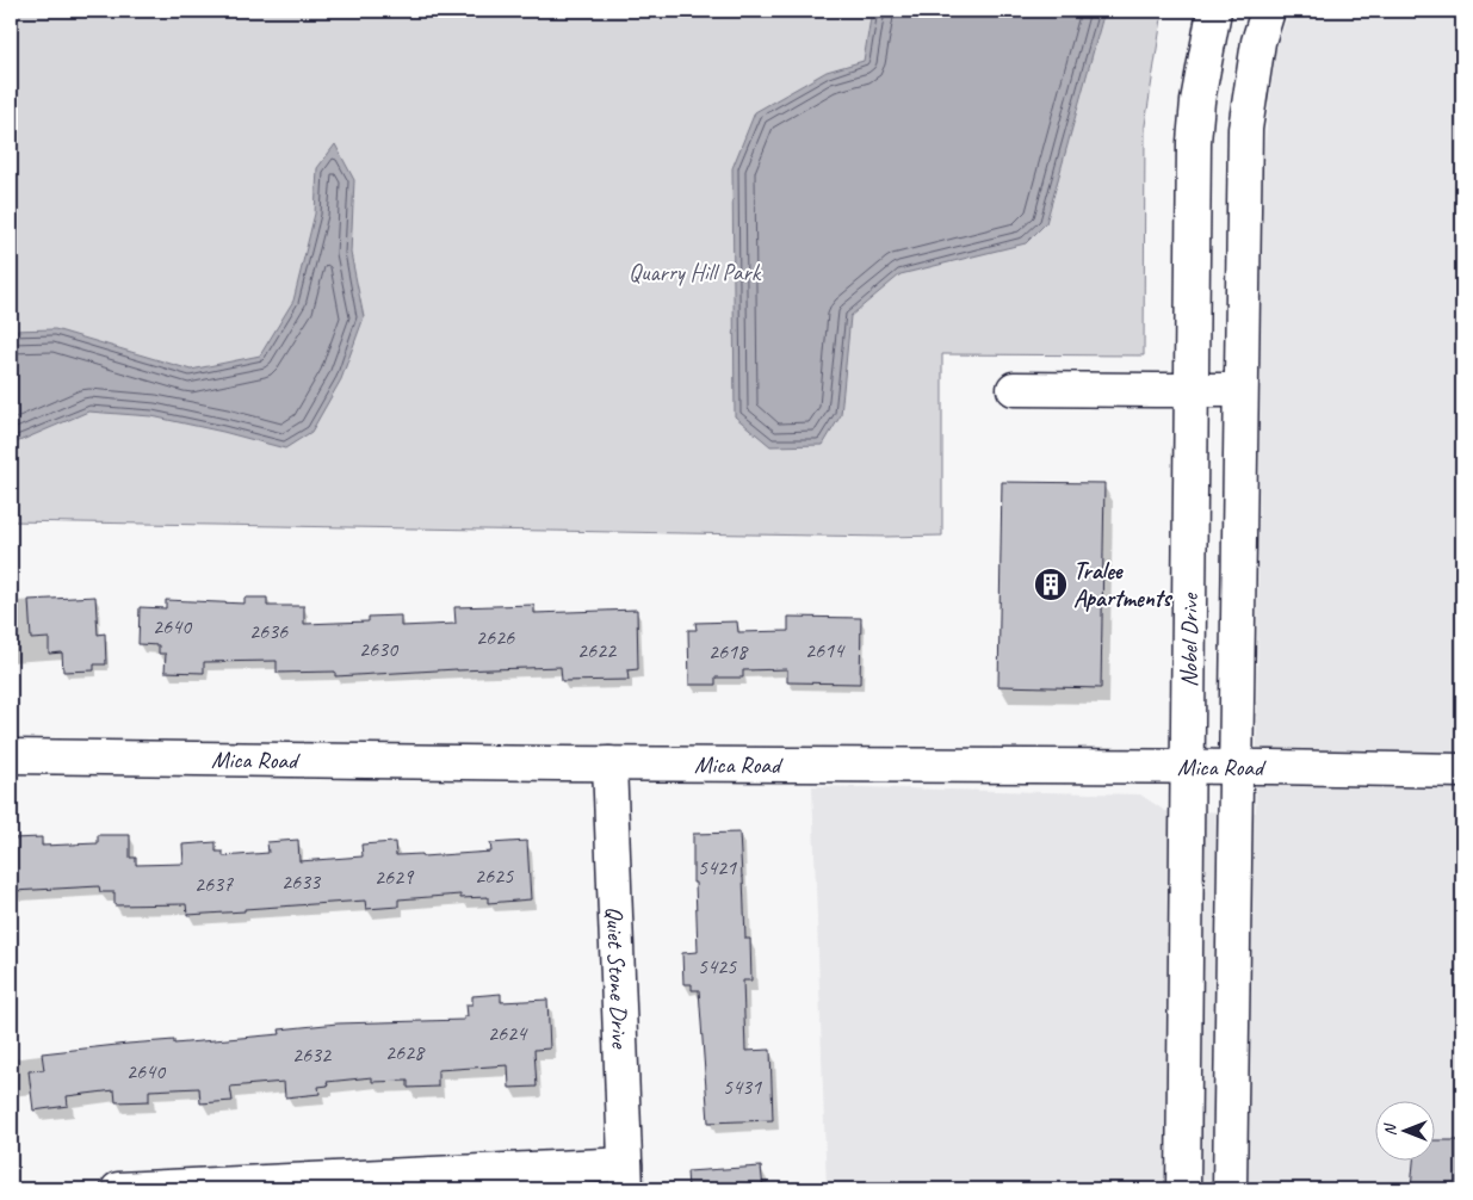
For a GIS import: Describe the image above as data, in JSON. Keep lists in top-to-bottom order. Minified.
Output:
{"streets":{"street":["Nobel Drive","Mica Road","Quiet Stone Drive"]},"crossings":[["Nobel Drive","Mica Road"],["Mica Road","Quiet Stone Drive"]],"parks":["Quarry Hill Park"],"places":{"building":["Tralee Apartments"]},"house_numbers":["2640","2636","2626","2630","2622","2614","2618","5421","2625","2629","2633","2637","5425","2624","2628","2632","2640","5431"],"north":"left"}
